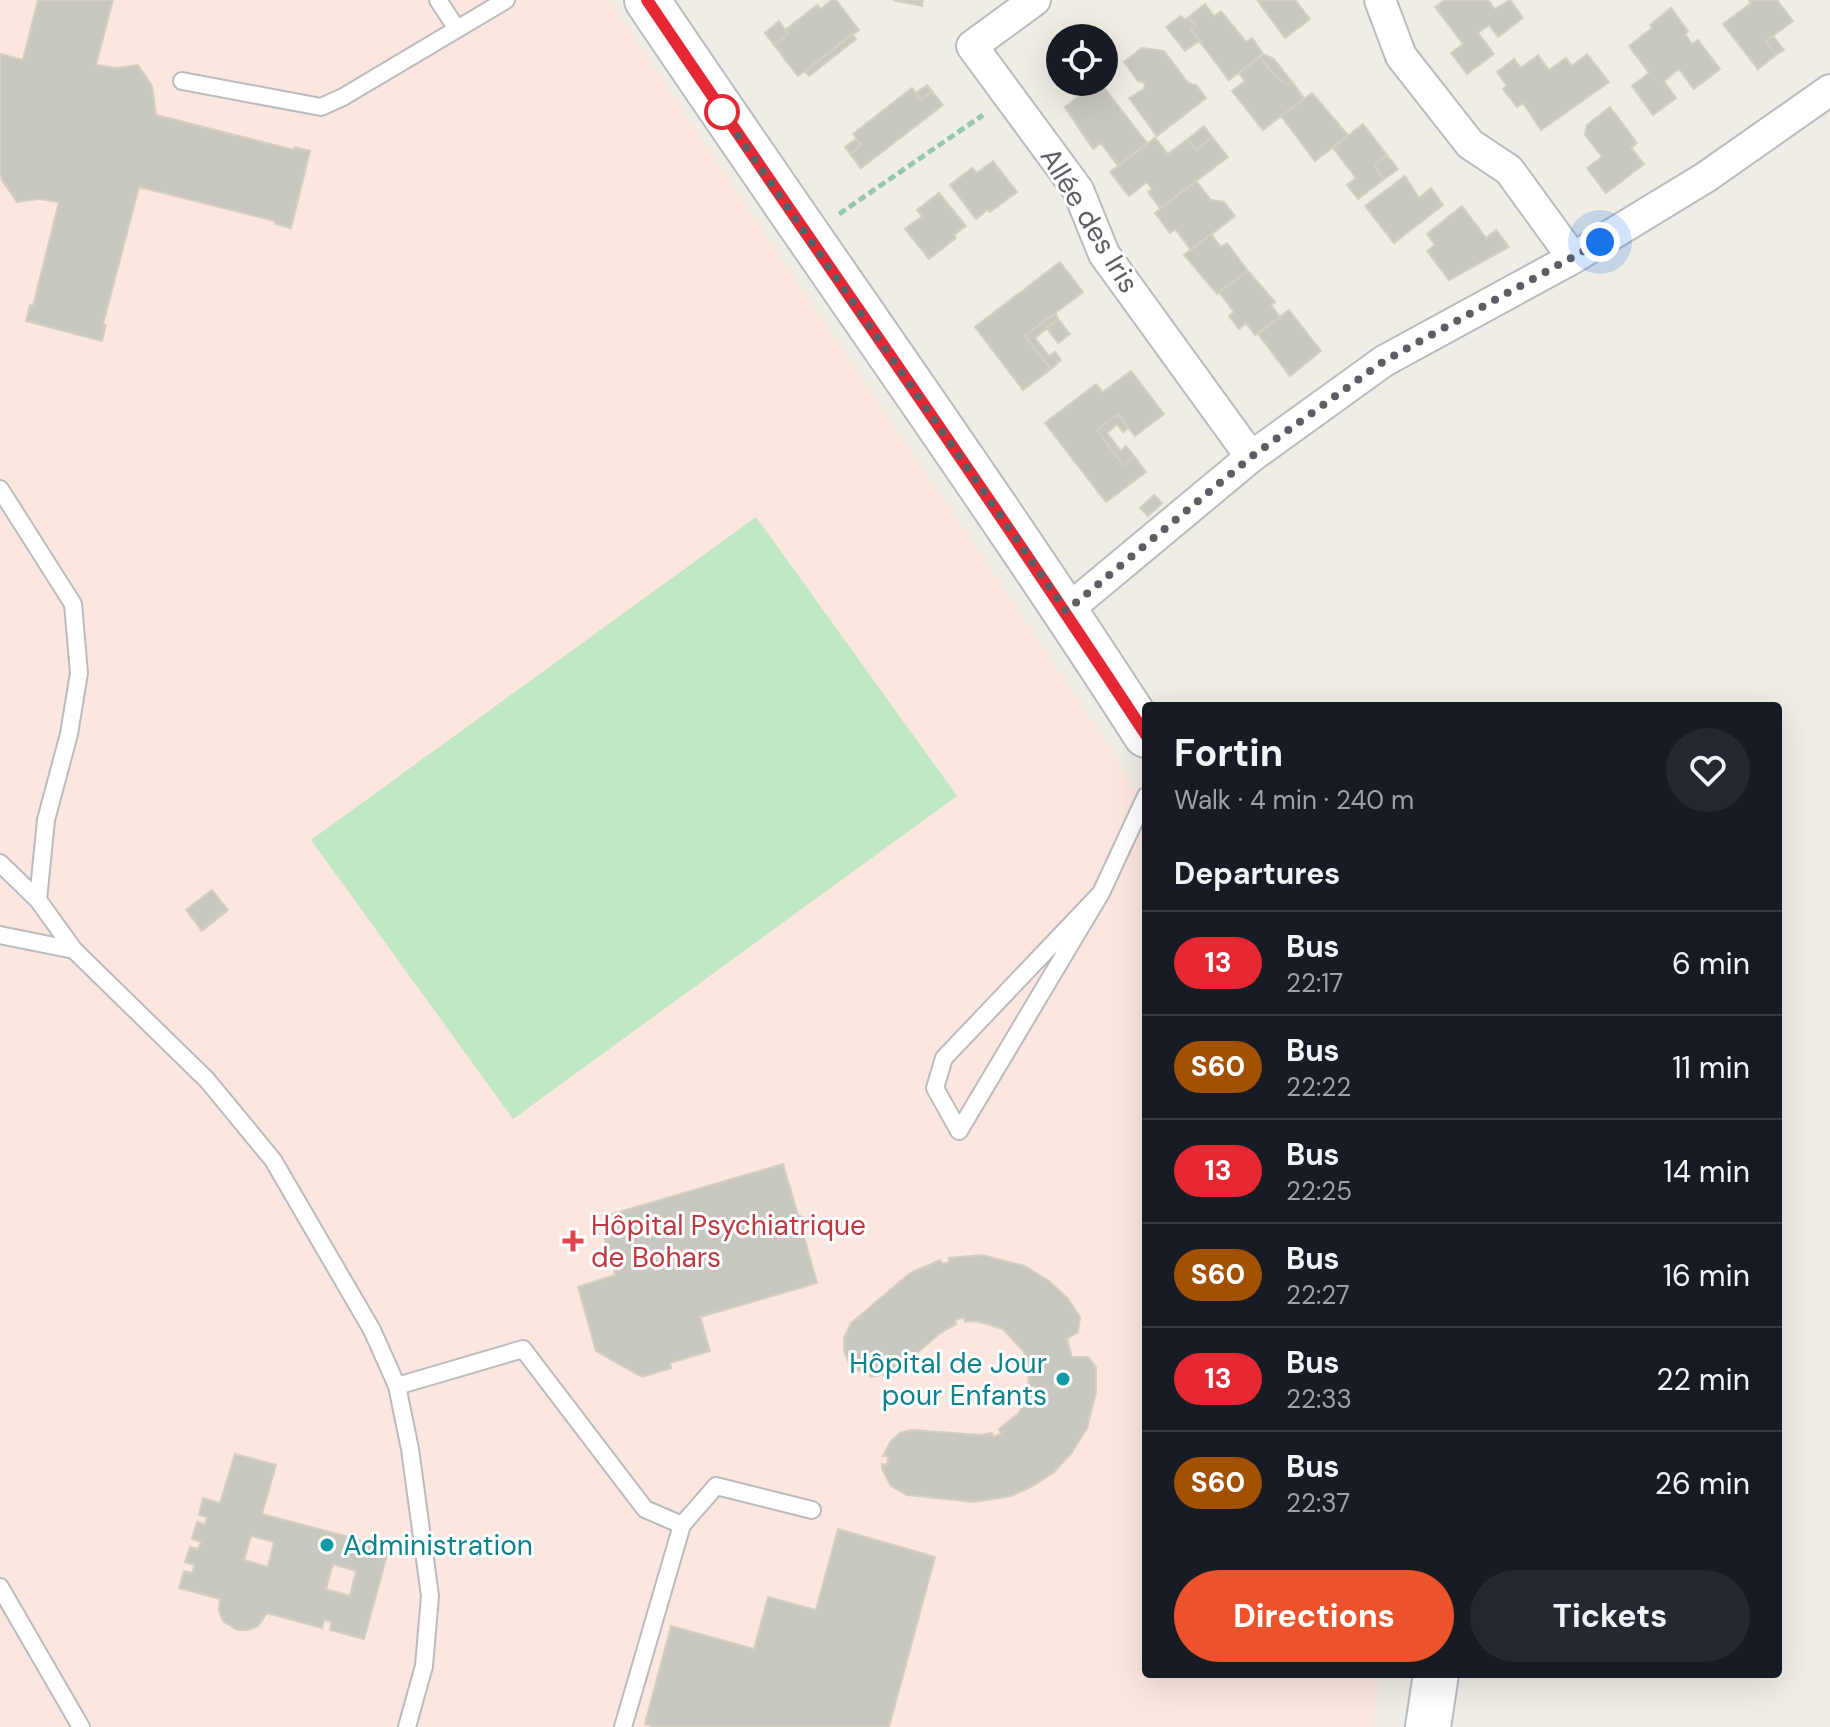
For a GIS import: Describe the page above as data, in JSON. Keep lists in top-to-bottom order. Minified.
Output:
{"streets":{"street":["Allée des Iris"]},"places":{"health":["Hôpital Psychiatrique de Bohars"],"other":["Hôpital de Jour pour Enfants","Administration"]},"lines":["bus line 13"],"page":{"heading":[["Fortin","Walk · 4 min · 240 m"],"Departures"],"list":[{"mark":"13","name":"Bus","note":"22:17","value":"6 min"},{"mark":"S60","name":"Bus","note":"22:22","value":"11 min"},{"mark":"13","name":"Bus","note":"22:25","value":"14 min"},{"mark":"S60","name":"Bus","note":"22:27","value":"16 min"},{"mark":"13","name":"Bus","note":"22:33","value":"22 min"},{"mark":"S60","name":"Bus","note":"22:37","value":"26 min"}],"buttons":["Directions","Tickets"]}}
